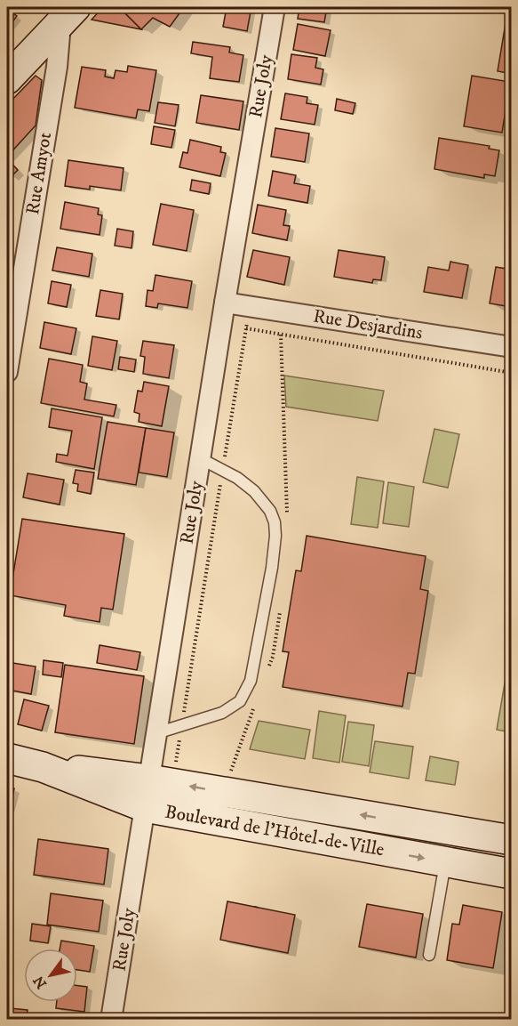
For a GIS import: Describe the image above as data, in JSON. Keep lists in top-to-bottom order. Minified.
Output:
{"streets":{"main road":["Boulevard de l'Hôtel-de-Ville"],"street":["Rue Joly","Rue Amyot","Rue Desjardins"]},"crossings":[["Rue Joly","Rue Desjardins"],["Rue Joly","Boulevard de l'Hôtel-de-Ville"]],"north":"bottom left"}
